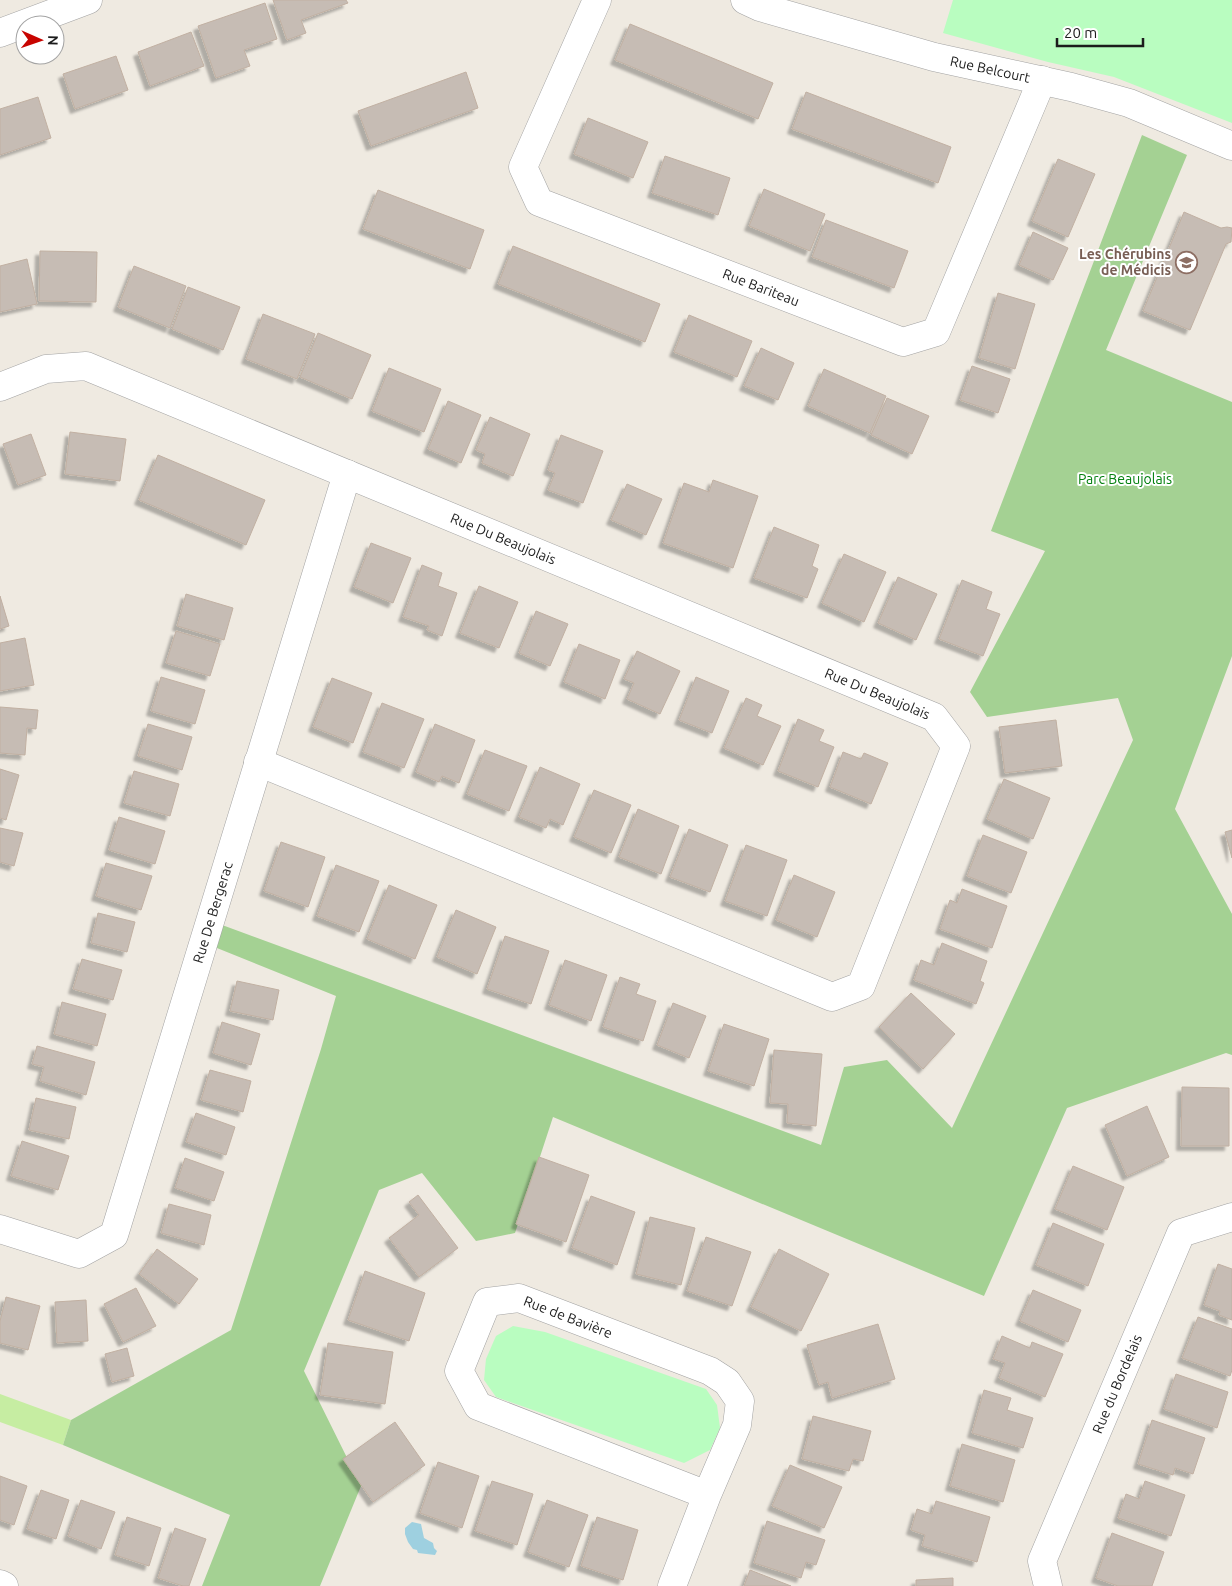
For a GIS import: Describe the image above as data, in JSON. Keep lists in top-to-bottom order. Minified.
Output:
{"streets":{"street":["Rue Belcourt","Rue Bariteau","Rue Du Beaujolais","Rue De Bergerac","Rue de Bavière","Rue du Bordelais"]},"crossings":[["Rue Belcourt","Rue Bariteau"],["Rue Du Beaujolais","Rue De Bergerac"]],"parks":["Parc Beaujolais"],"places":{"school or university":["Les Chérubins de Médicis"]},"scale_bar":"20 m","north":"right"}
